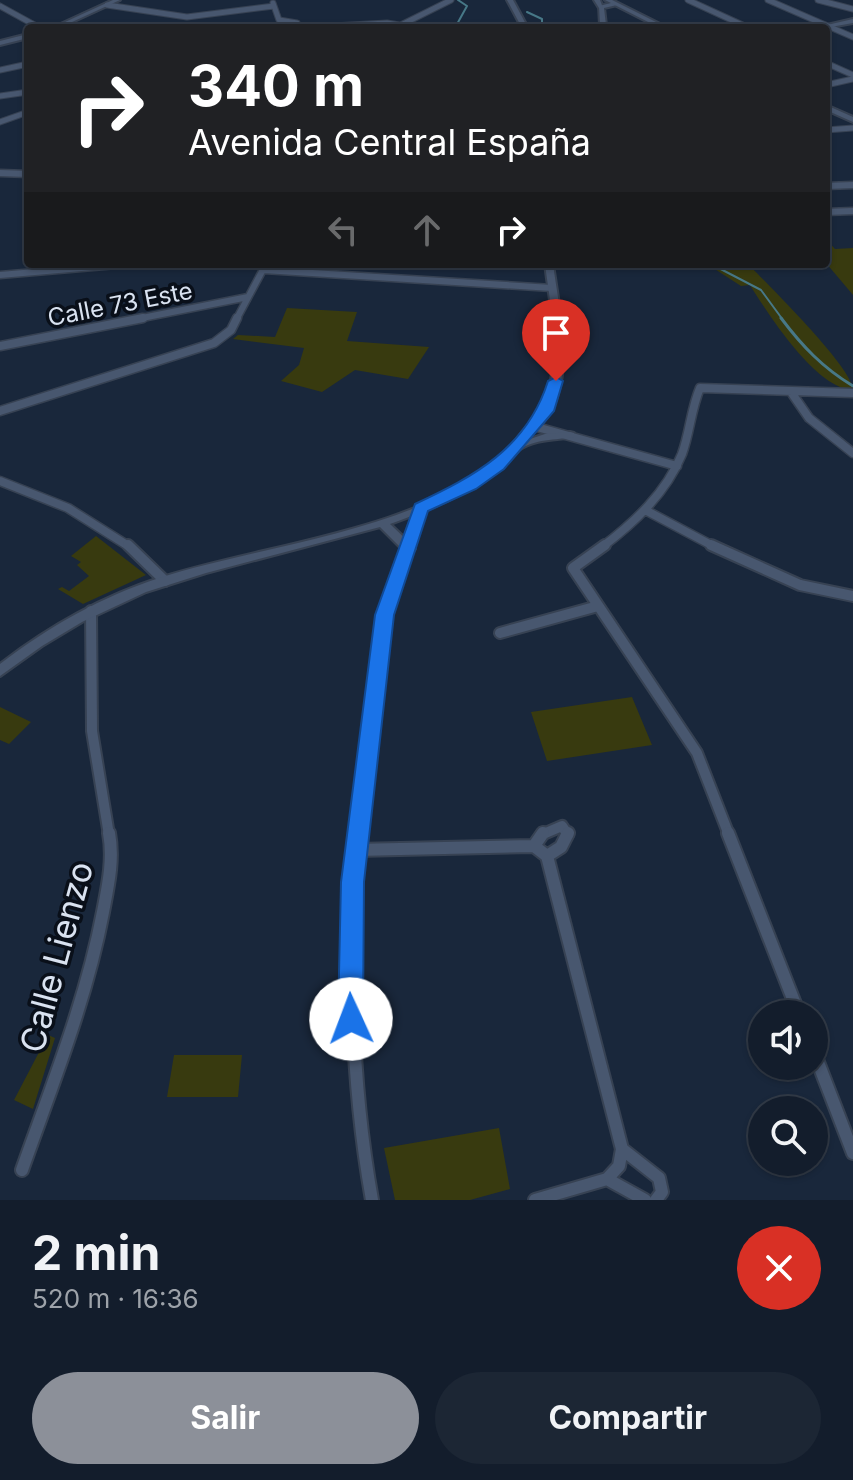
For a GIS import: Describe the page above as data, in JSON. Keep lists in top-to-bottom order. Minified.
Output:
{"streets":{"street":["Calle 73 Este","Calle Lienzo"]},"page":{"turn":["340 m","Avenida Central España"],"heading":["2 min","520 m · 16:36"],"buttons":["Salir","Compartir"]}}
